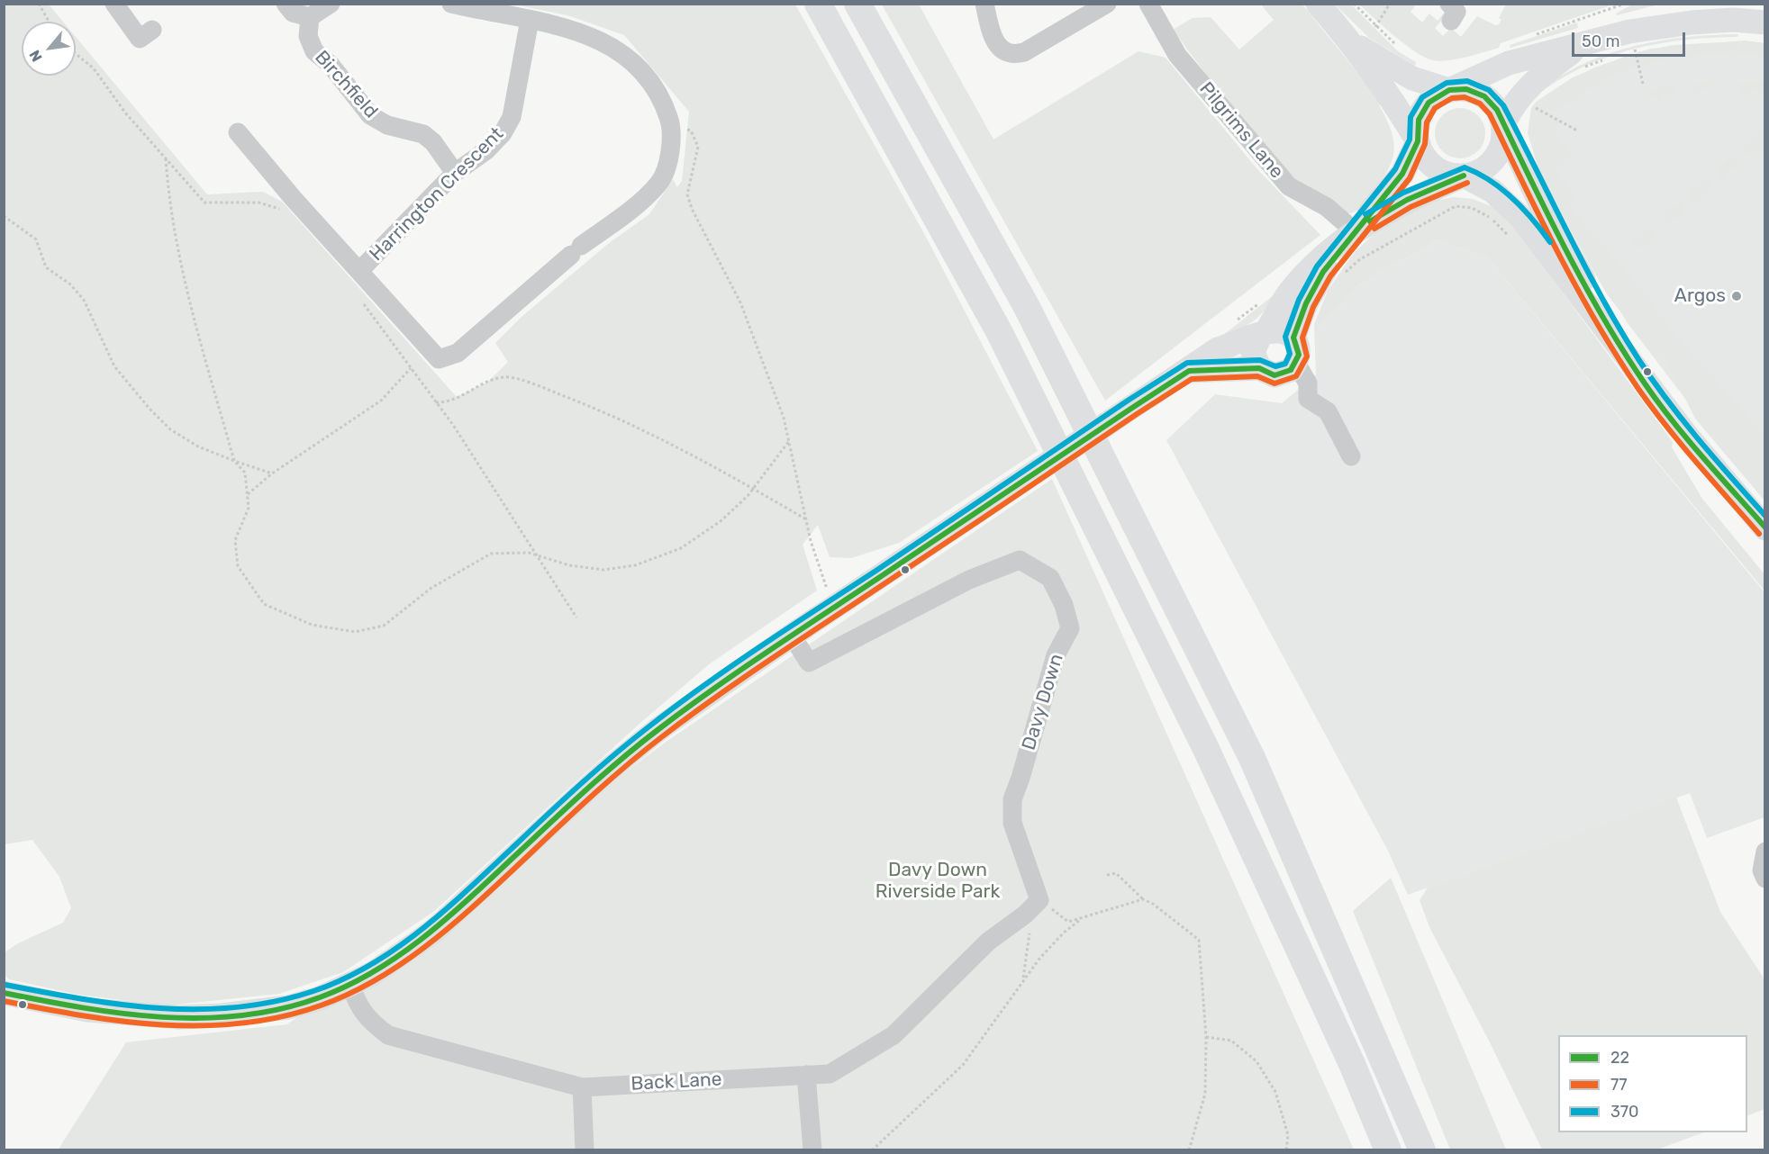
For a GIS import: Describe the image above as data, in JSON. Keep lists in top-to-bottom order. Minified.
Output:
{"streets":{"street":["Birchfield","Pilgrims Lane","Harrington Crescent","Davy Down","Back Lane"]},"crossings":[["Birchfield","Harrington Crescent"]],"parks":["Davy Down Riverside Park"],"places":["Argos"],"lines":["transit line 370","transit line 22","transit line 77"],"legend":["22","77","370"],"scale_bar":"50 m","north":"bottom left"}
